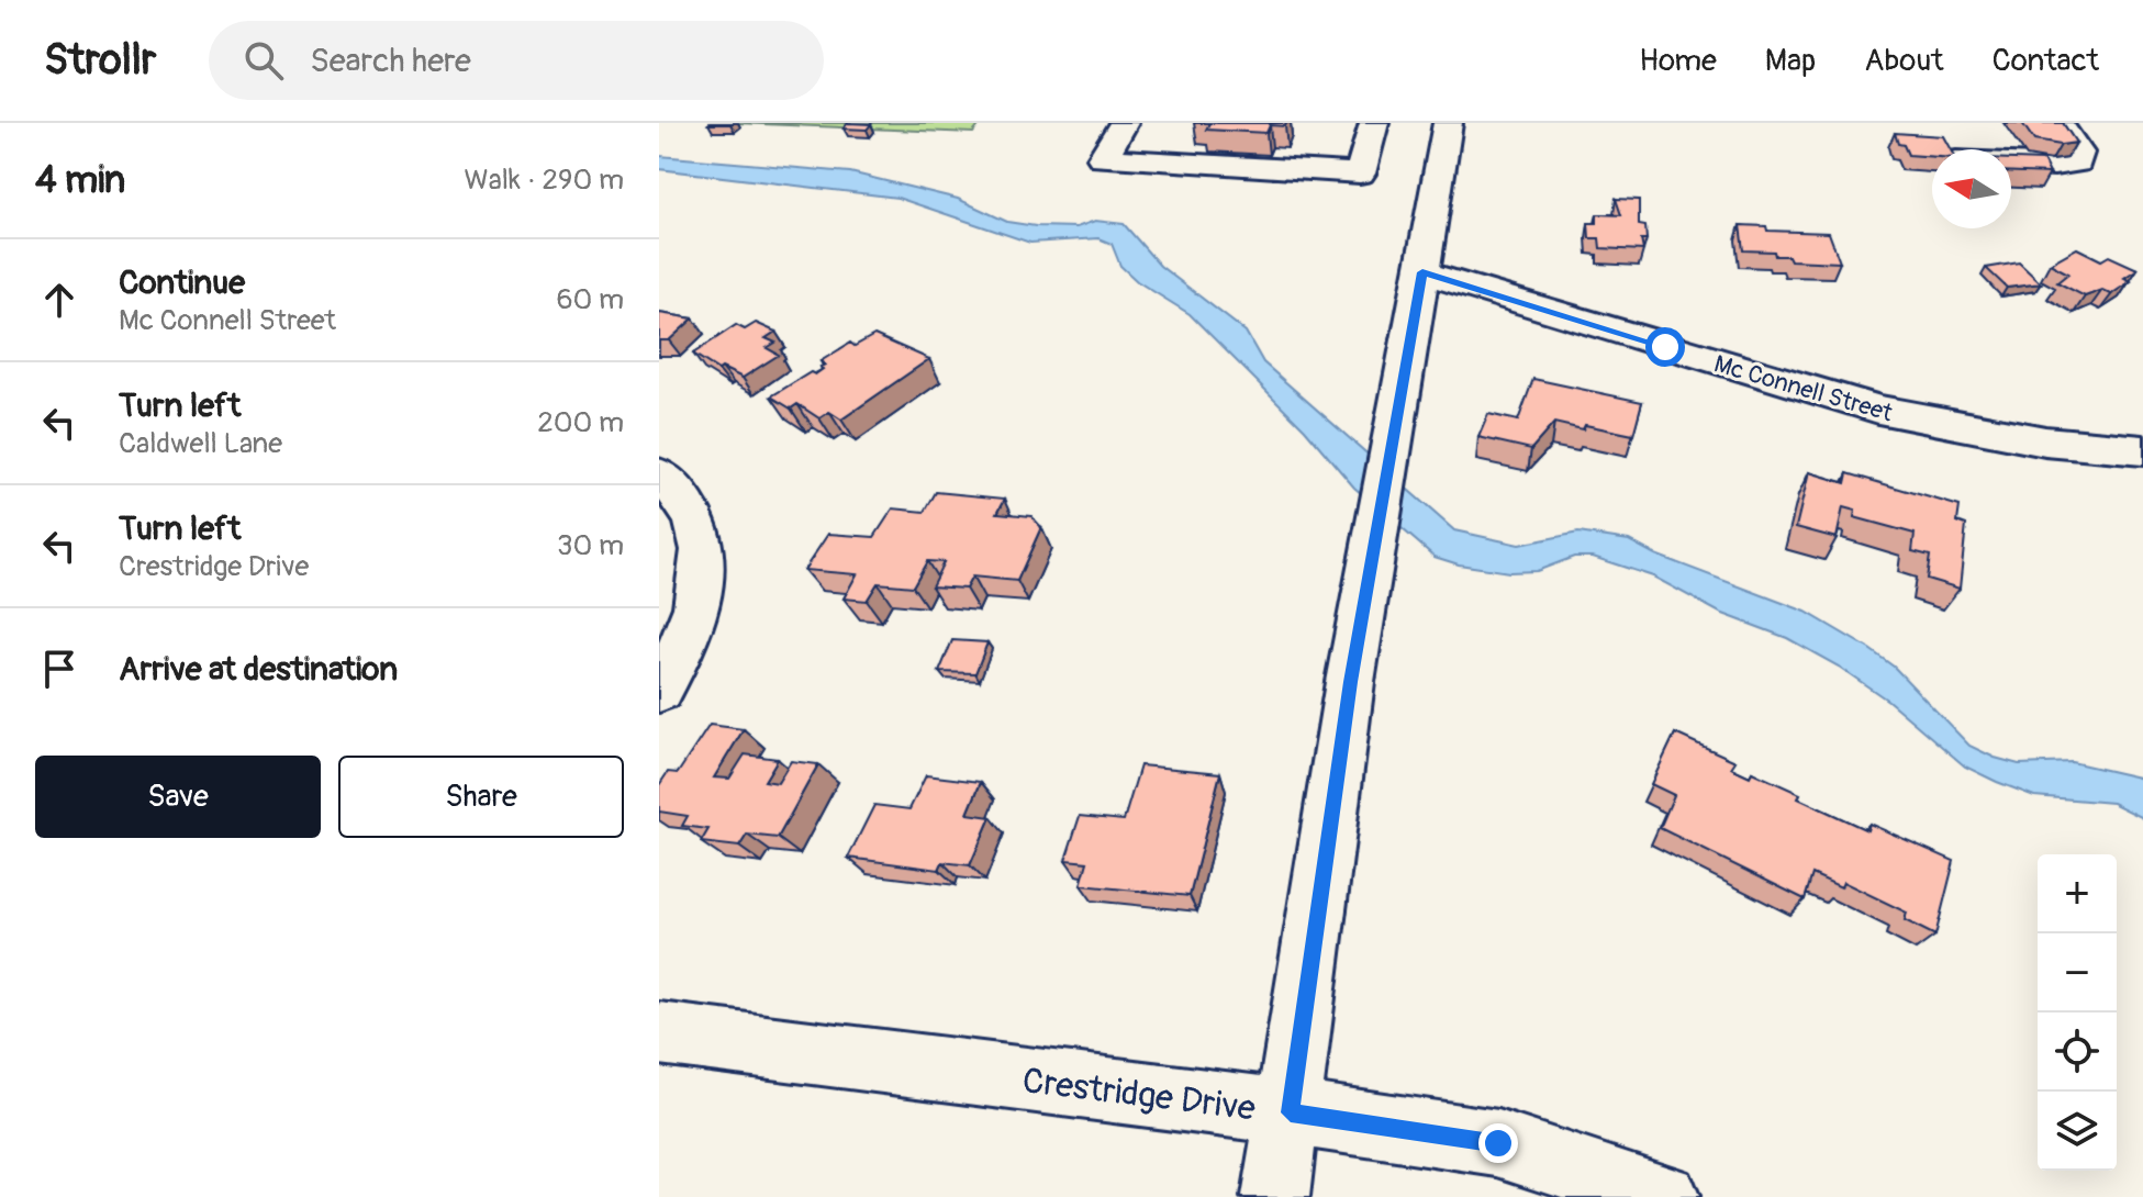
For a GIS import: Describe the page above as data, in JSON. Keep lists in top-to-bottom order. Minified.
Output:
{"streets":{"street":["Mc Connell Street","Crestridge Drive"]},"north":"left","page":{"header":"Strollr","search":"Search here","nav":["Home","Map","About","Contact"],"heading":["4 min","Walk · 290 m"],"list":[["Continue","Mc Connell Street","60 m"],["Turn left","Caldwell Lane","200 m"],["Turn left","Crestridge Drive","30 m"],"Arrive at destination"],"buttons":["Save","Share"],"map_buttons":["+","−"]}}
